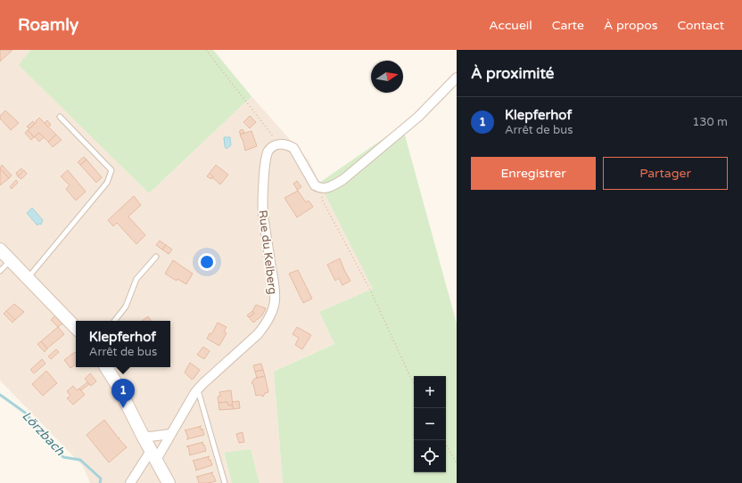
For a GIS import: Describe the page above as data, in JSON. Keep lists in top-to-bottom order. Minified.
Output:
{"streets":{"street":["Rue du Kelberg"]},"water":["Lörzbach"],"north":"right","page":{"header":"Roamly","nav":["Accueil","Carte","À propos","Contact"],"heading":"À proximité","list":[{"mark":"1","name":"Klepferhof","note":"Arrêt de bus","value":"130 m"}],"buttons":["Enregistrer","Partager"],"popup":["Klepferhof","Arrêt de bus"],"map_buttons":["+","−"],"pins":"1"}}
